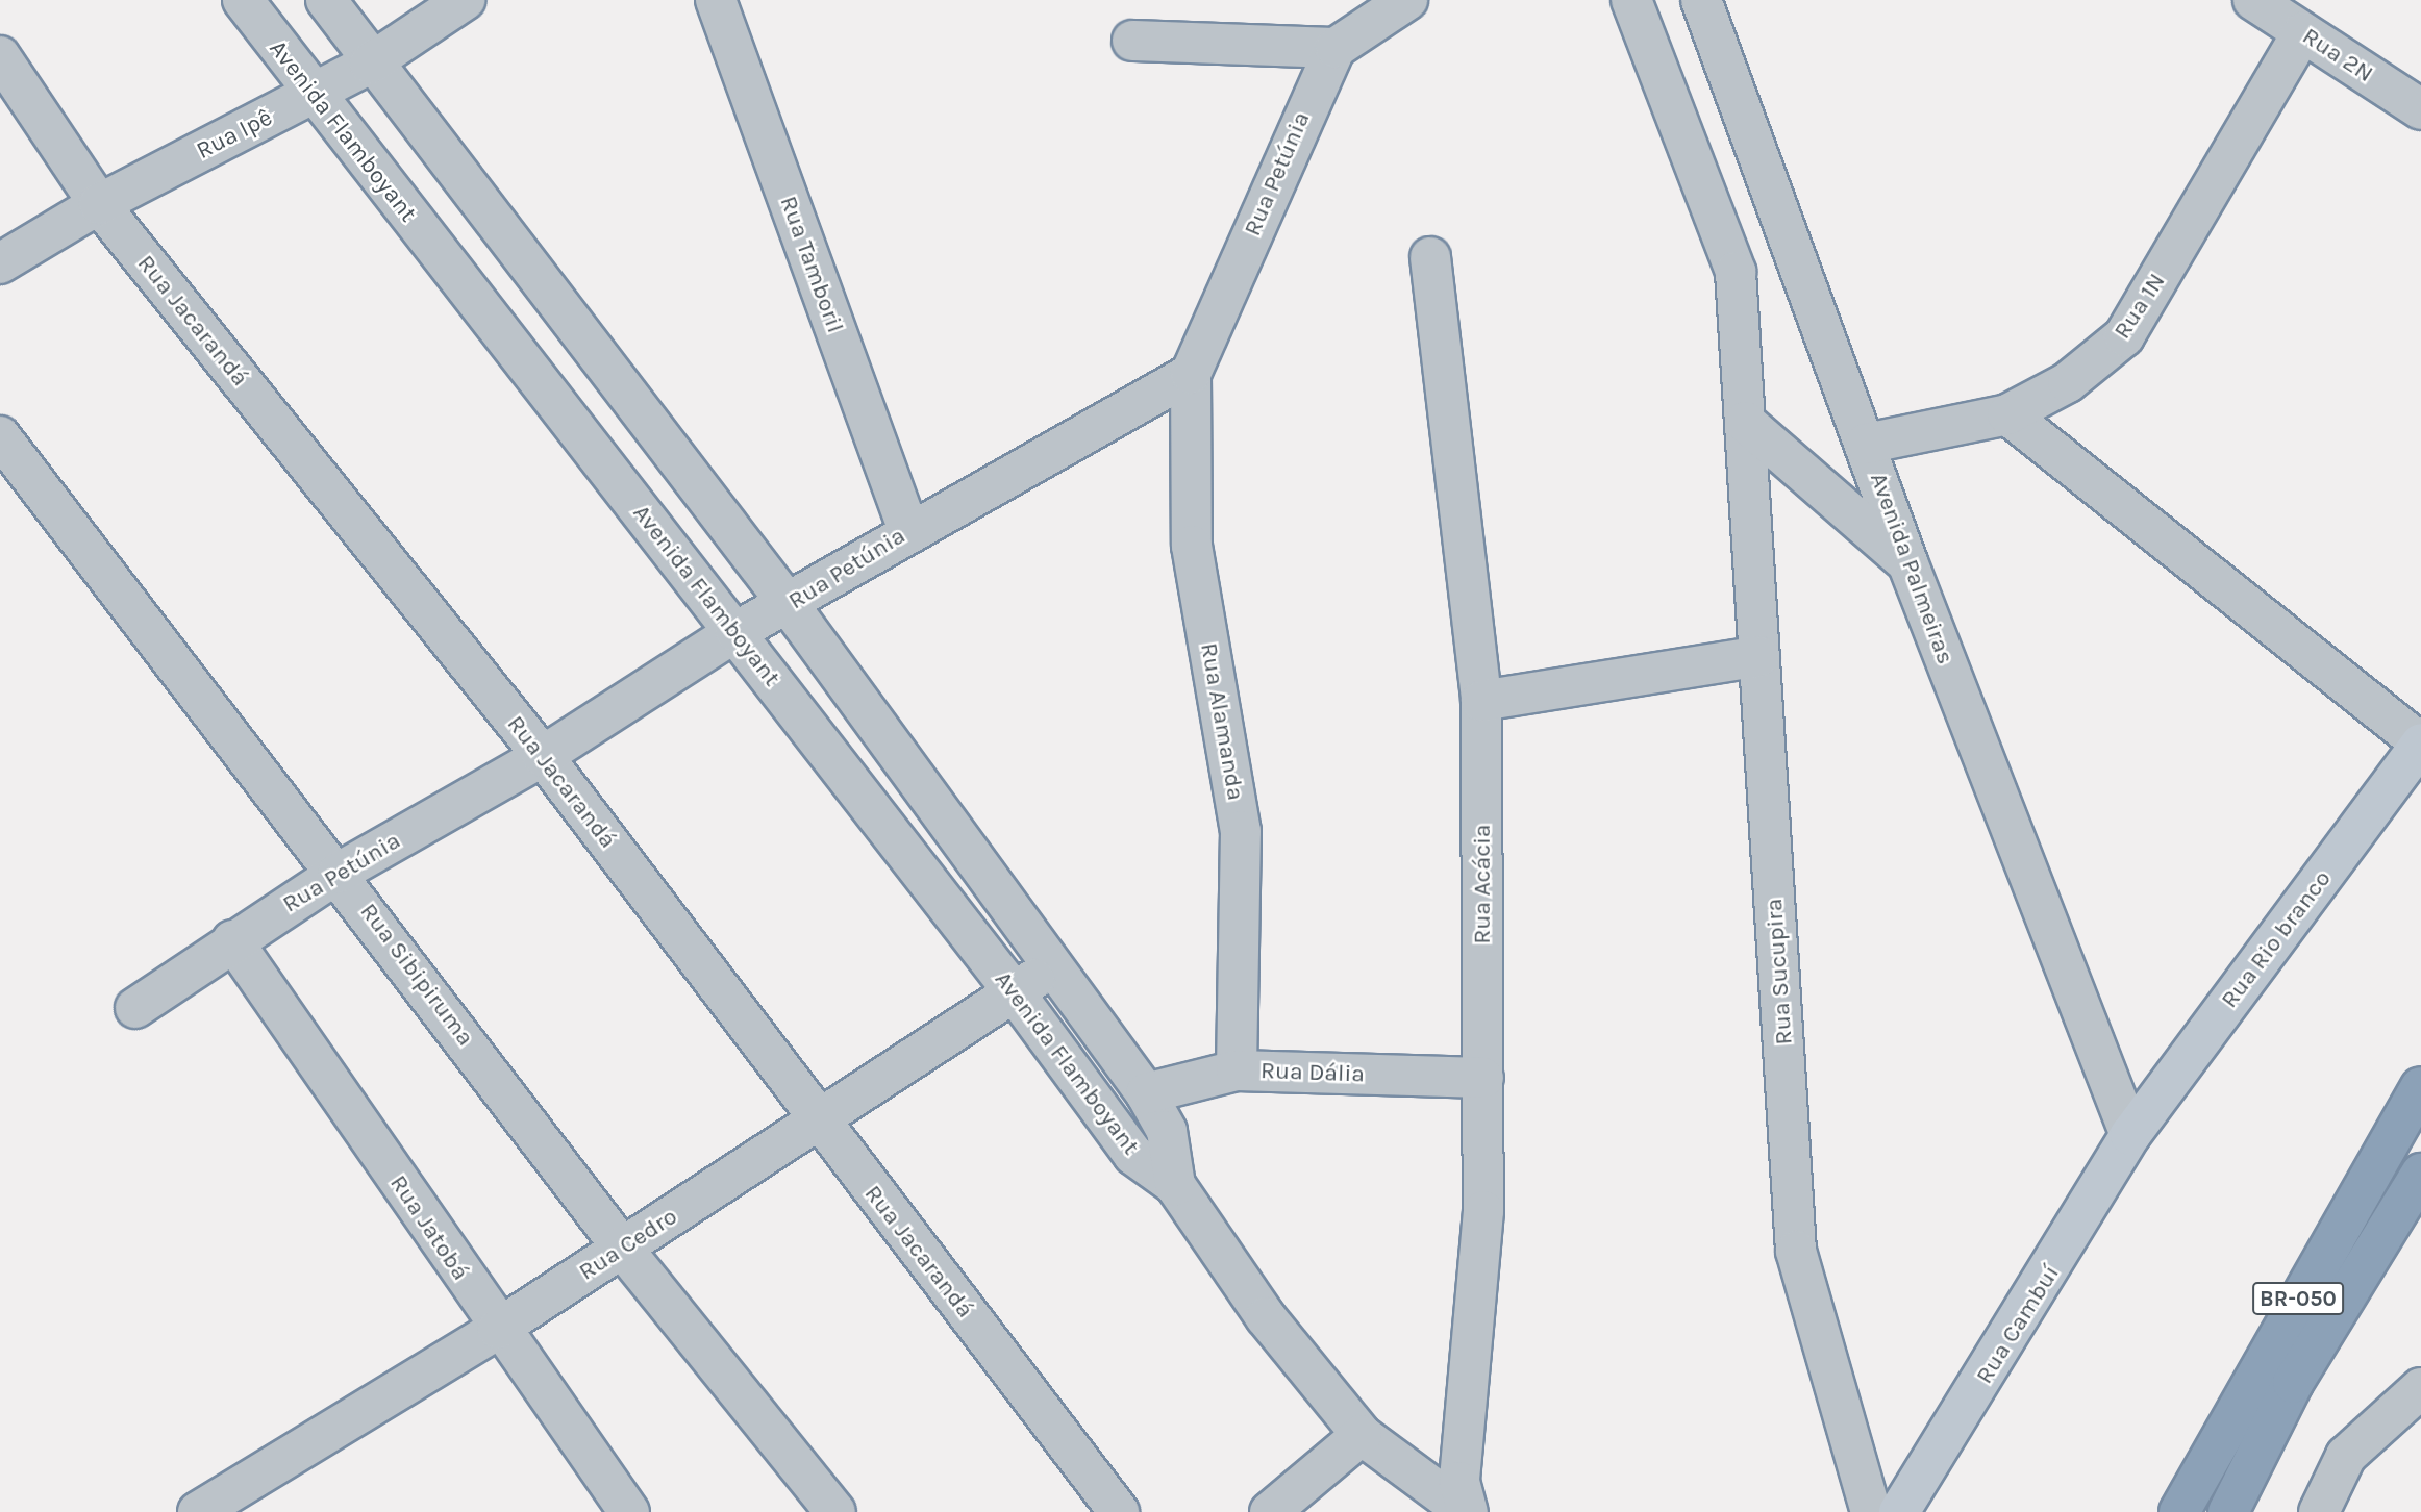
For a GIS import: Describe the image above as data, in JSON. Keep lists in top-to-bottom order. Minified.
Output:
{"streets":{"highway":["BR-050"],"street":["Rua 2N","Avenida Flamboyant","Rua Ipê","Rua Petúnia","Rua Tamboril","Rua 1N","Rua Jacarandá","Avenida Palmeiras","Rua Alamanda","Rua Acácia","Rua Rio branco","Rua Sucupira","Rua Sibipiruma","Rua Dália","Rua Jatobá","Rua Cedro","Rua Cambuí"]},"crossings":[["Rua 2N","Rua 1N"],["Avenida Flamboyant","Rua Ipê"],["Avenida Flamboyant","Rua Petúnia"],["Avenida Flamboyant","Rua Acácia"],["Avenida Flamboyant","Rua Dália"],["Avenida Flamboyant","Rua Cedro"],["Rua Ipê","Rua Jacarandá"],["Rua Petúnia","Rua Tamboril"],["Rua Petúnia","Rua Jacarandá"],["Rua Petúnia","Rua Alamanda"],["Rua Petúnia","Rua Sibipiruma"],["Rua Petúnia","Rua Jatobá"],["Rua 1N","Avenida Palmeiras"],["Rua Jacarandá","Rua Cedro"],["Avenida Palmeiras","Rua Rio branco"],["Avenida Palmeiras","Rua Cambuí"],["Rua Alamanda","Rua Dália"],["Rua Acácia","Rua Dália"],["Rua Rio branco","Rua Cambuí"],["Rua Sibipiruma","Rua Cedro"],["Rua Jatobá","Rua Cedro"]]}
